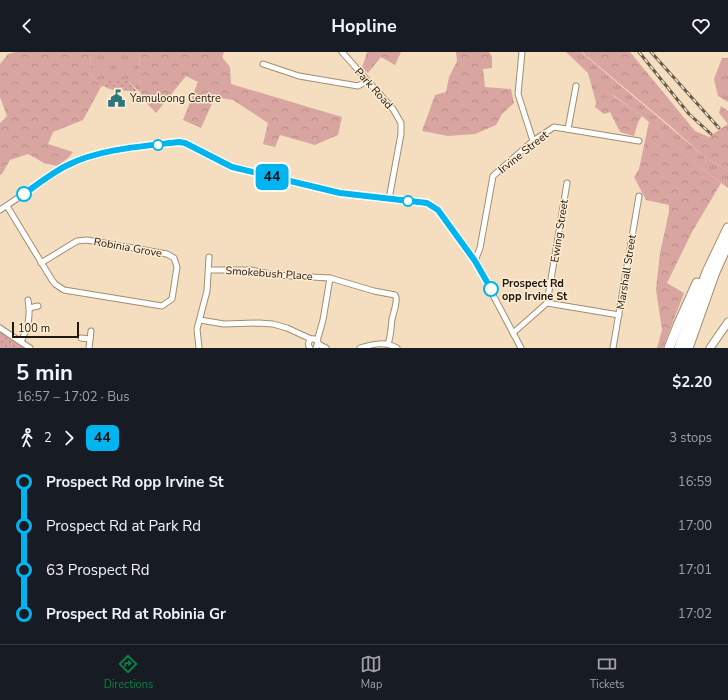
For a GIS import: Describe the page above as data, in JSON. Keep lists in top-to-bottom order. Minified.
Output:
{"streets":{"street":["Park Road","Irvine Street","Ewing Street","Robinia Grove","Marshall Street","Smokebush Place"]},"places":{"public building":["Yamuloong Centre"],"other":["Prospect Rd opp Irvine St"]},"lines":["bus line 44"],"scale_bar":"100 m","page":{"header":"Hopline","on_map":"44","scale":"100 m","heading":["5 min","16:57 – 17:02 · Bus","$2.20"],"legs":["2","44","3 stops"],"list":[{"name":"Prospect Rd opp Irvine St","value":"16:59"},{"name":"Prospect Rd at Park Rd","value":"17:00"},{"name":"63 Prospect Rd","value":"17:01"},{"name":"Prospect Rd at Robinia Gr","value":"17:02"}],"tabs":["Directions","Map","Tickets"]}}
